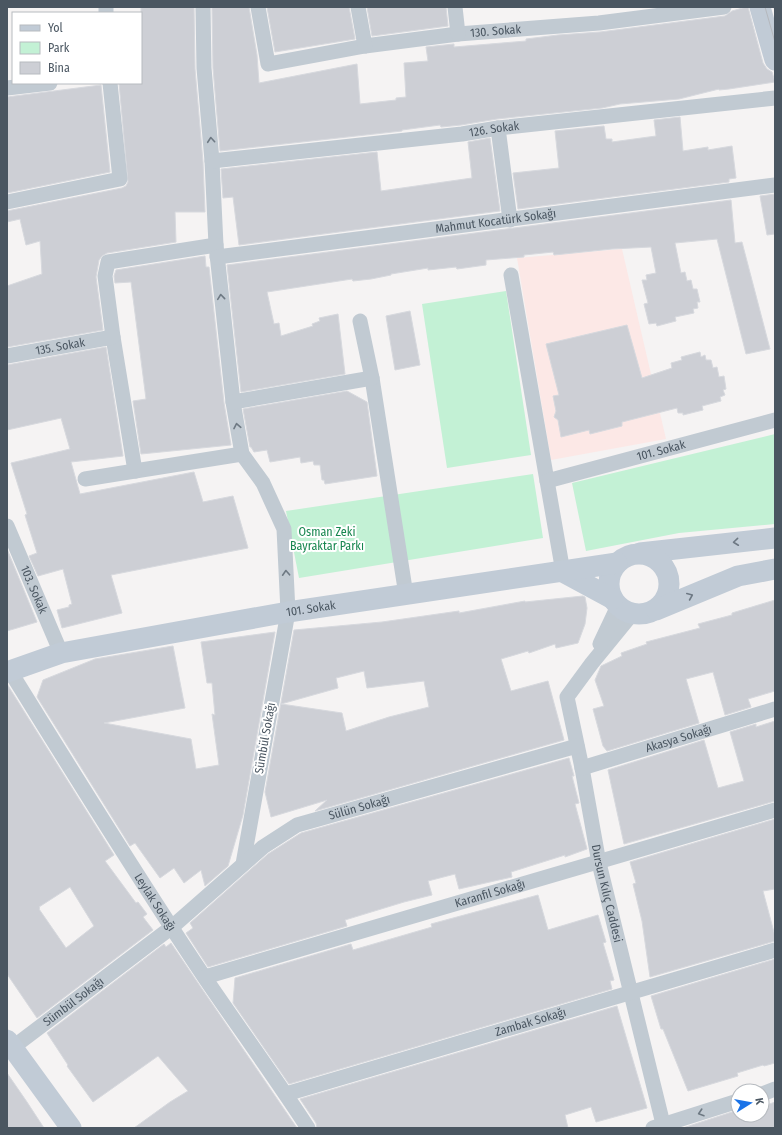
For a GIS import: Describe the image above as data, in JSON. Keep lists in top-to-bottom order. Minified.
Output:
{"streets":{"street":["130. Sokak","126. Sokak","Mahmut Kocatürk Sokağı","135. Sokak","101. Sokak","103. Sokak","Sümbül Sokağı","Akasya Sokağı","Sülün Sokağı","Dursun Kılıç Caddesi","Karanfil Sokağı","Leylak Sokağı","Zambak Sokağı"]},"crossings":[["Mahmut Kocatürk Sokağı","135. Sokak"],["101. Sokak","103. Sokak"],["101. Sokak","Sümbül Sokağı"],["101. Sokak","Dursun Kılıç Caddesi"],["101. Sokak","Leylak Sokağı"],["Sümbül Sokağı","Sülün Sokağı"],["Sümbül Sokağı","Leylak Sokağı"],["Akasya Sokağı","Dursun Kılıç Caddesi"],["Sülün Sokağı","Dursun Kılıç Caddesi"],["Sülün Sokağı","Leylak Sokağı"],["Dursun Kılıç Caddesi","Karanfil Sokağı"],["Dursun Kılıç Caddesi","Zambak Sokağı"],["Karanfil Sokağı","Leylak Sokağı"],["Leylak Sokağı","Zambak Sokağı"]],"parks":["Osman Zeki Bayraktar Parkı"],"legend":["Yol","Park","Bina"],"north":"right"}
